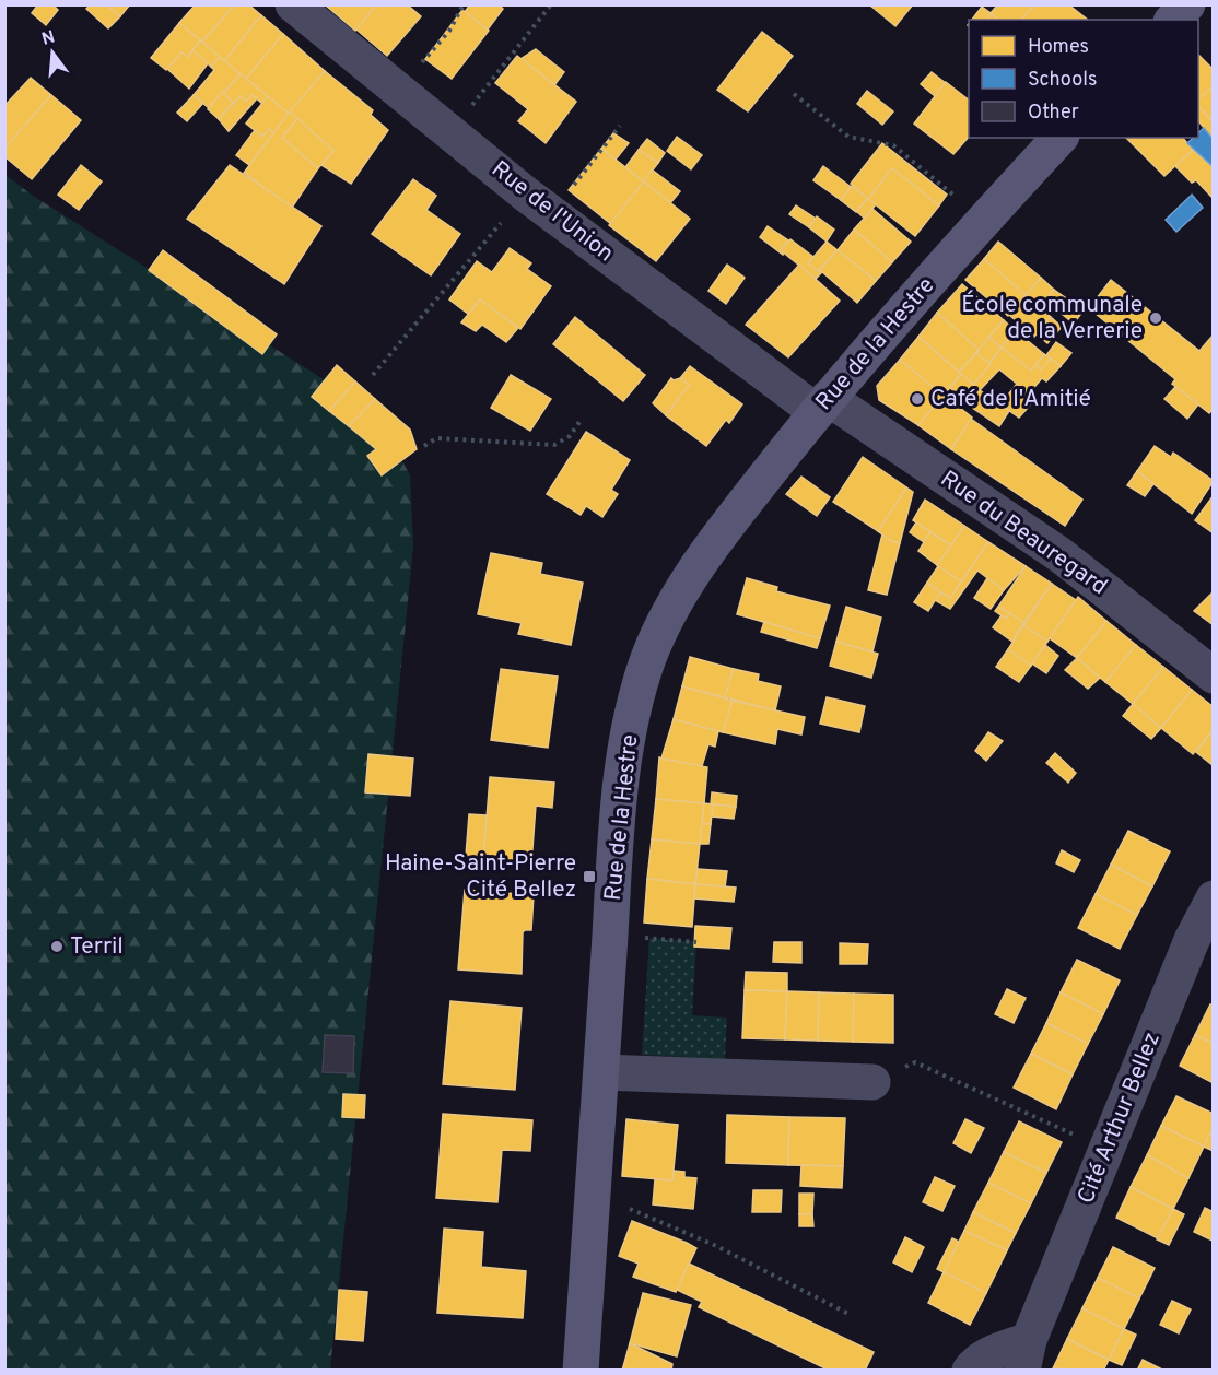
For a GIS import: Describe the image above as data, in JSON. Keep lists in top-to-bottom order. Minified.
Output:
{"streets":{"street":["Rue de l'Union","Rue de la Hestre","Rue du Beauregard","Cité Arthur Bellez"]},"crossings":[["Rue de l'Union","Rue de la Hestre"],["Rue de l'Union","Rue du Beauregard"],["Rue de la Hestre","Rue du Beauregard"]],"places":{"other":["École communale de la Verrerie","Café de l'Amitié","Terril"],"transit":["Haine-Saint-Pierre Cité Bellez"]},"legend":["Homes","Schools","Other"],"north":"top"}
